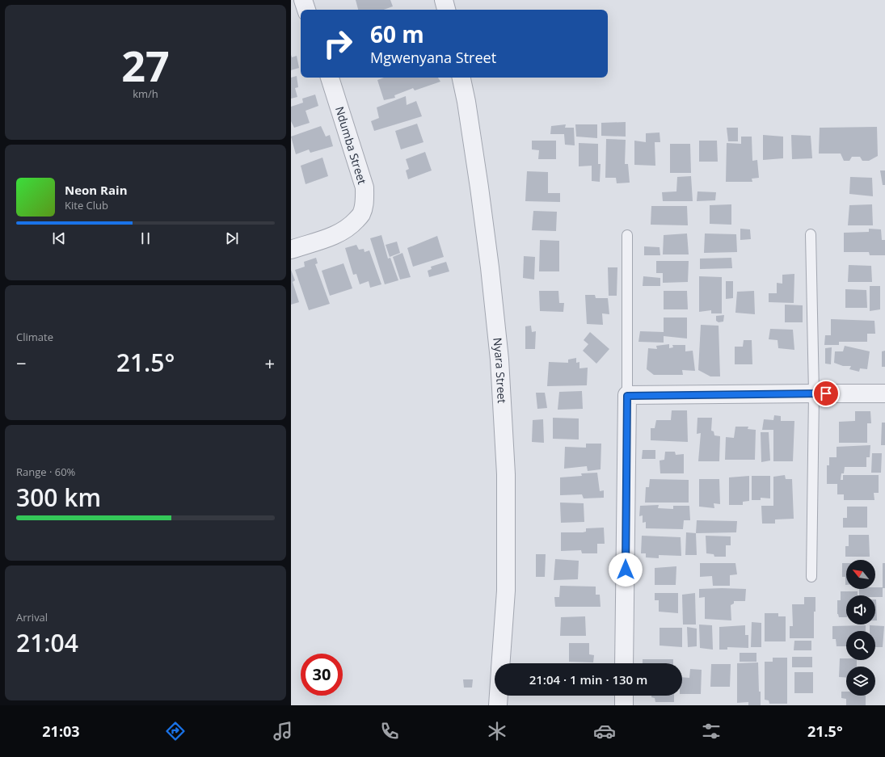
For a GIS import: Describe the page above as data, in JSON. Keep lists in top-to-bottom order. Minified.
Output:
{"streets":{"street":["Ndumba Street","Nyara Street"]},"north":"top left","page":{"tile":[["27","km/h"],"Climate",["Range · 60%","300 km"],["Arrival","21:04"]],"turn":["60 m","Mgwenyana Street"],"song":["Neon Rain","Kite Club"],"heat":["−","21.5°","+"],"limit":"30","trip":"21:04 · 1 min · 130 m","tabs":["21:03","21.5°"]}}
